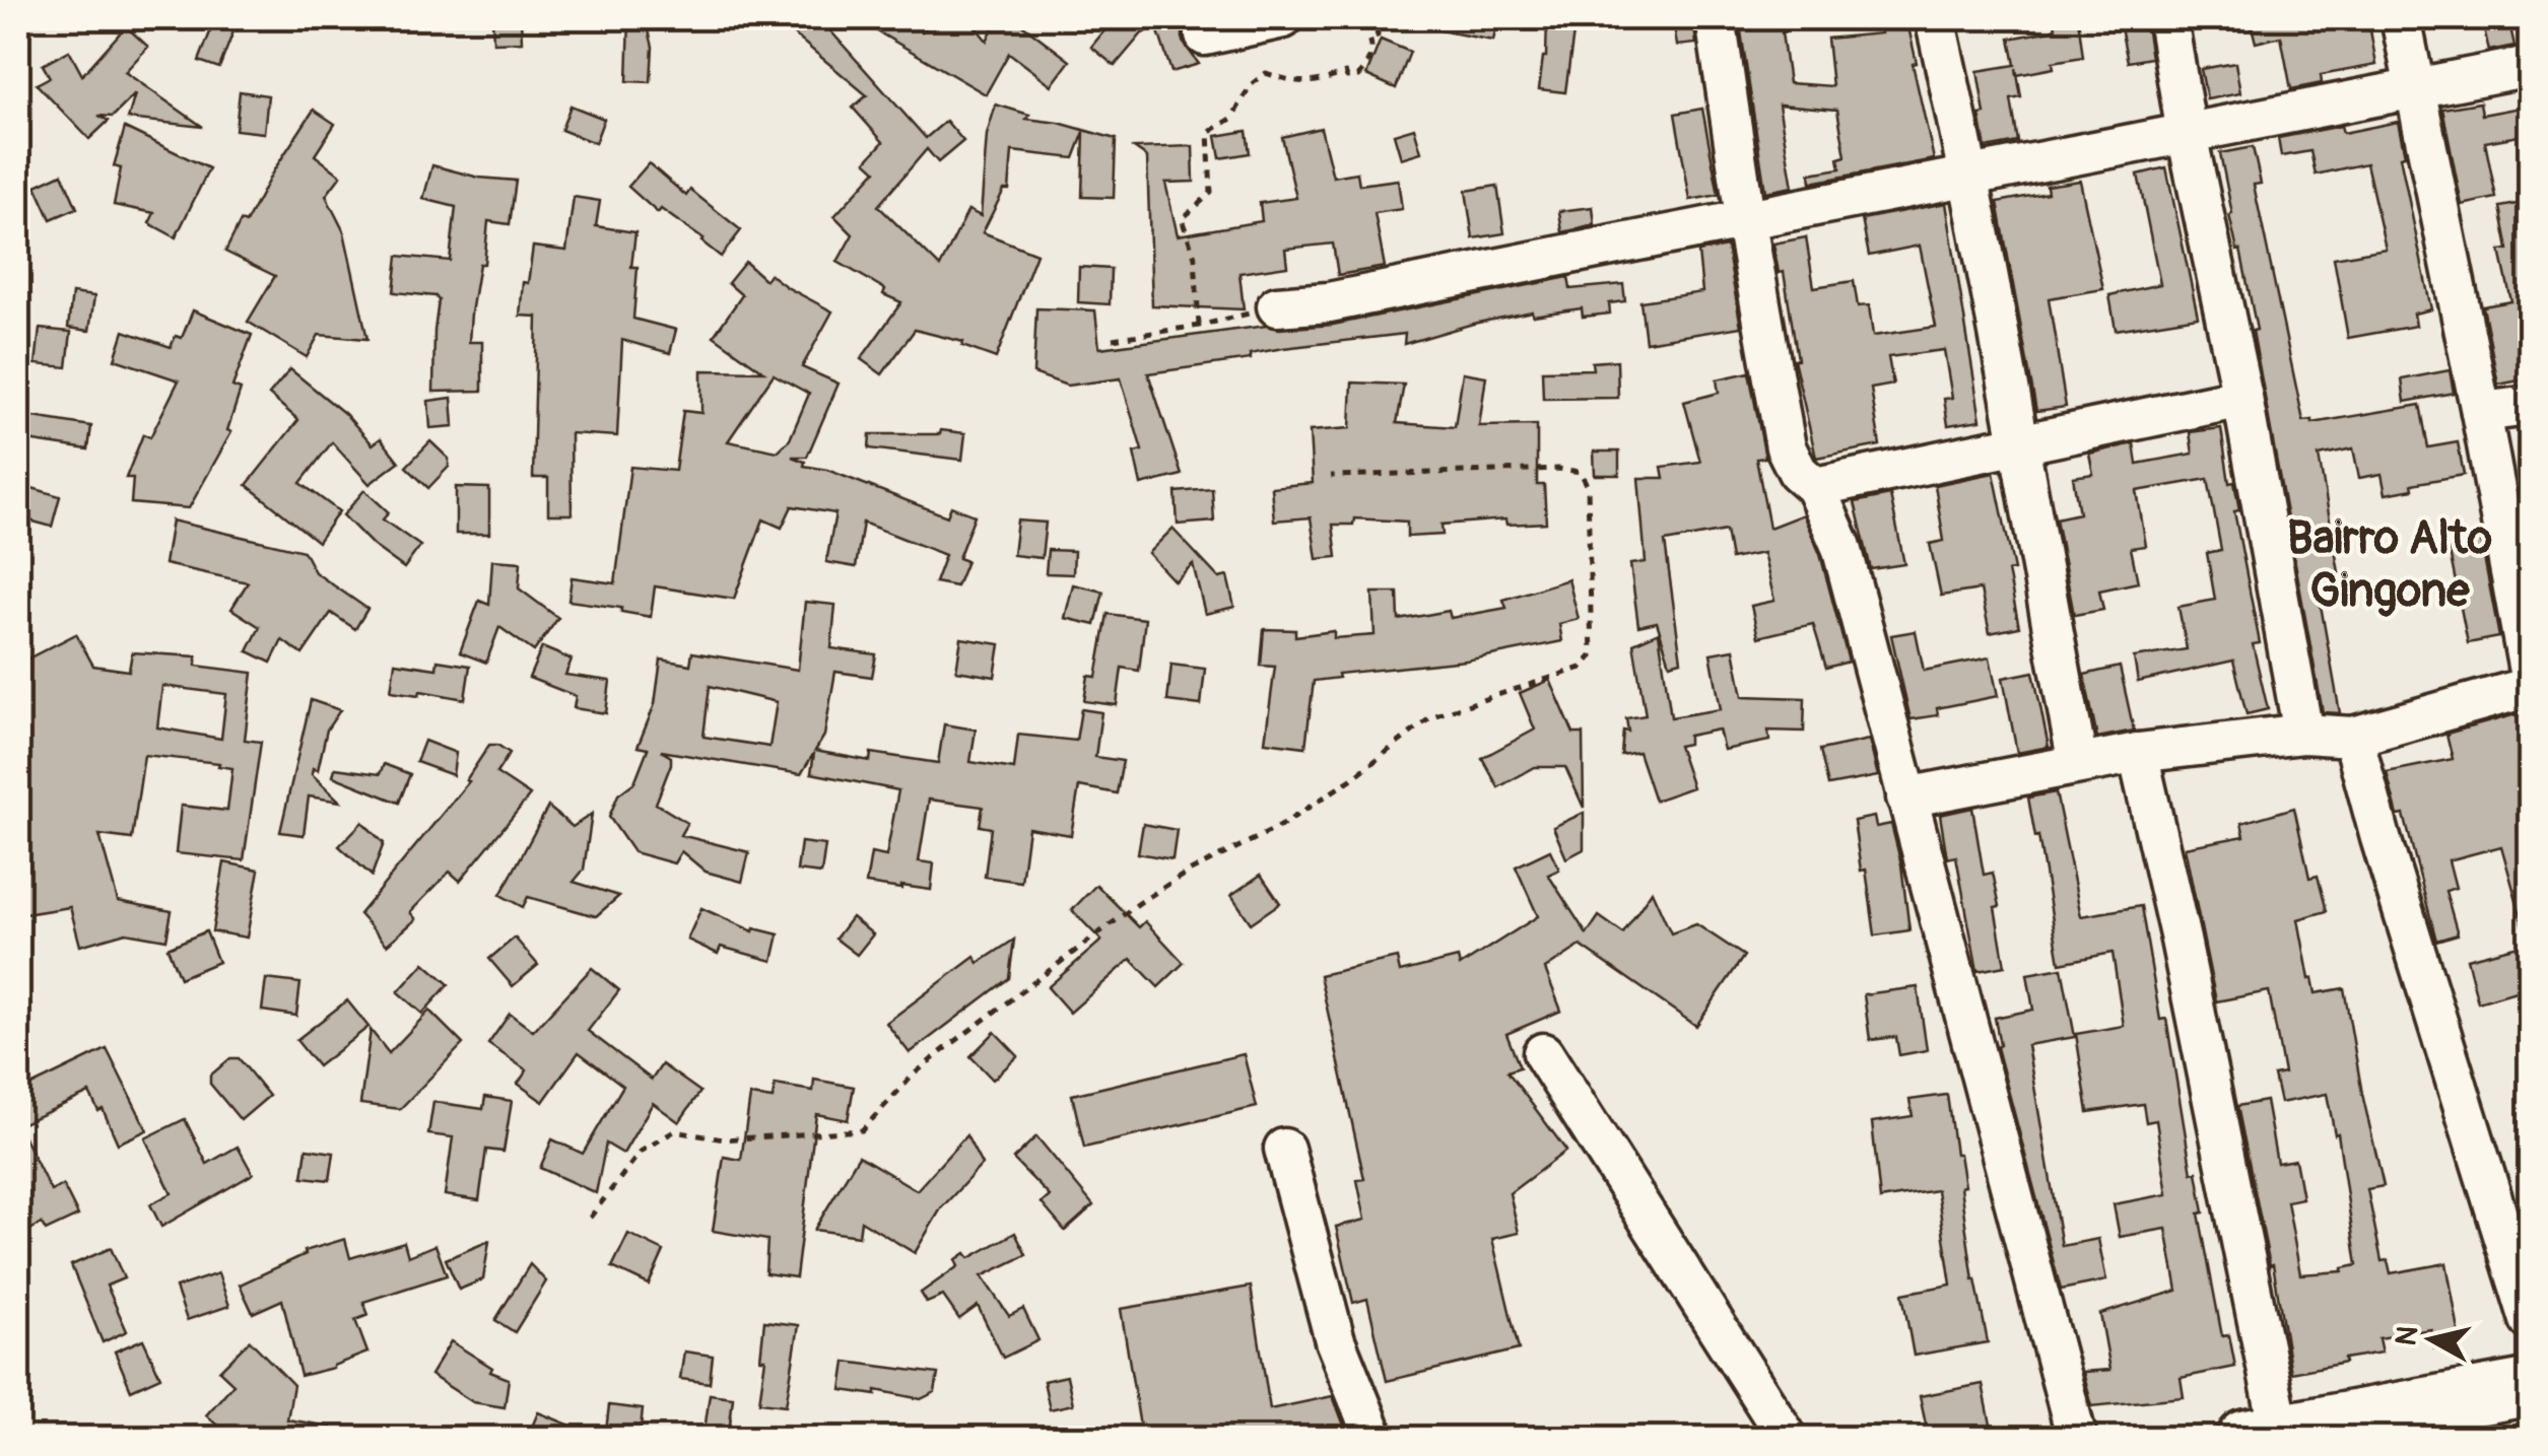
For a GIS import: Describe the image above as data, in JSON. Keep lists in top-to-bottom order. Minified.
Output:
{"districts":["Bairro Alto Gingone"],"north":"left"}
